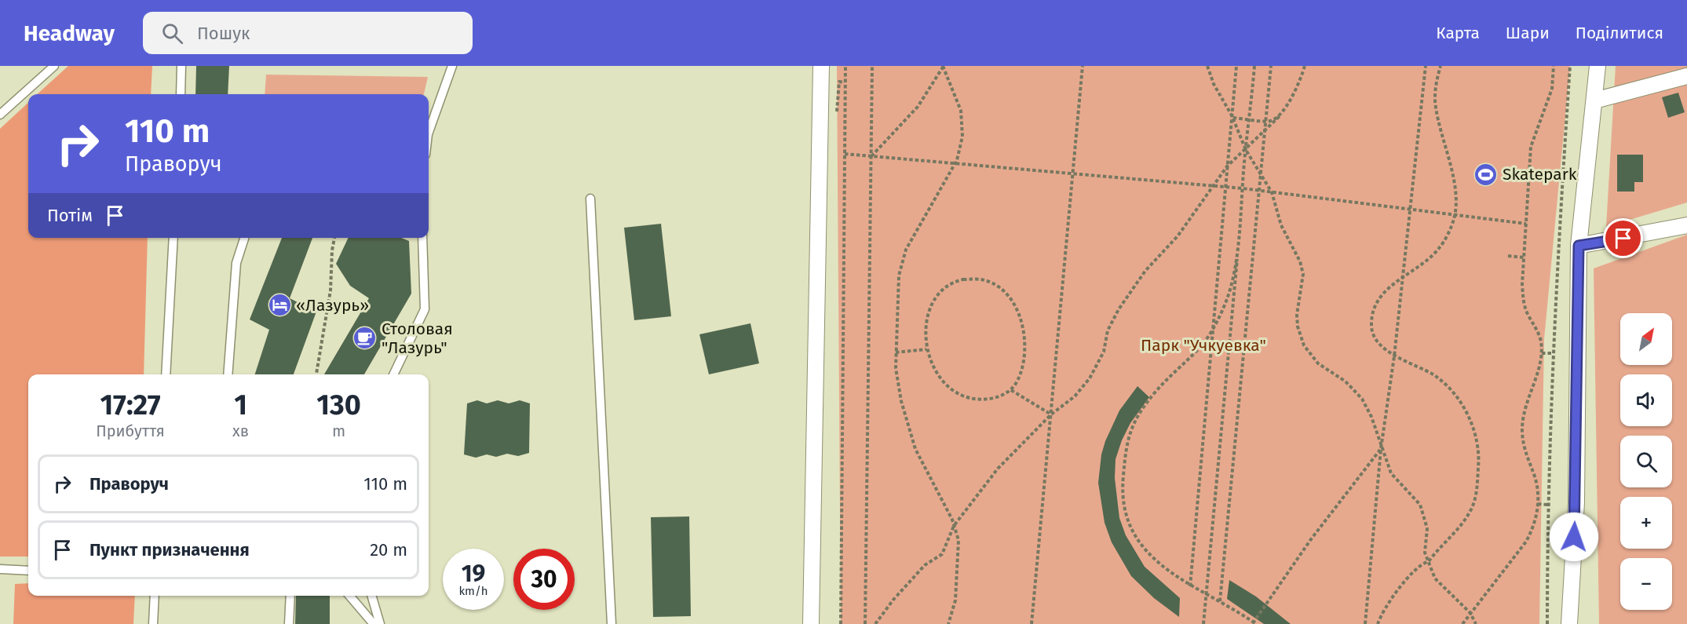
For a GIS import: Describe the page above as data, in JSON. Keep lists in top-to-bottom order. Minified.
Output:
{"parks":["Парк \"Учкуевка\""],"places":{"sports":["Skatepark"],"hotel":["«Лазурь»"],"cafe":["Столовая \"Лазурь\""]},"north":"top right","page":{"header":"Headway","search":"Пошук","nav":["Карта","Шари","Поділитися"],"turn":["110 m","Праворуч"],"then":"Потім","map_buttons":["+","−"],"eta":["17:27","Прибуття","1","хв","130","m"],"list":[{"name":"Праворуч","value":"110 m"},{"name":"Пункт призначення","value":"20 m"}],"speed":"19 km/h","limit":"30"}}
